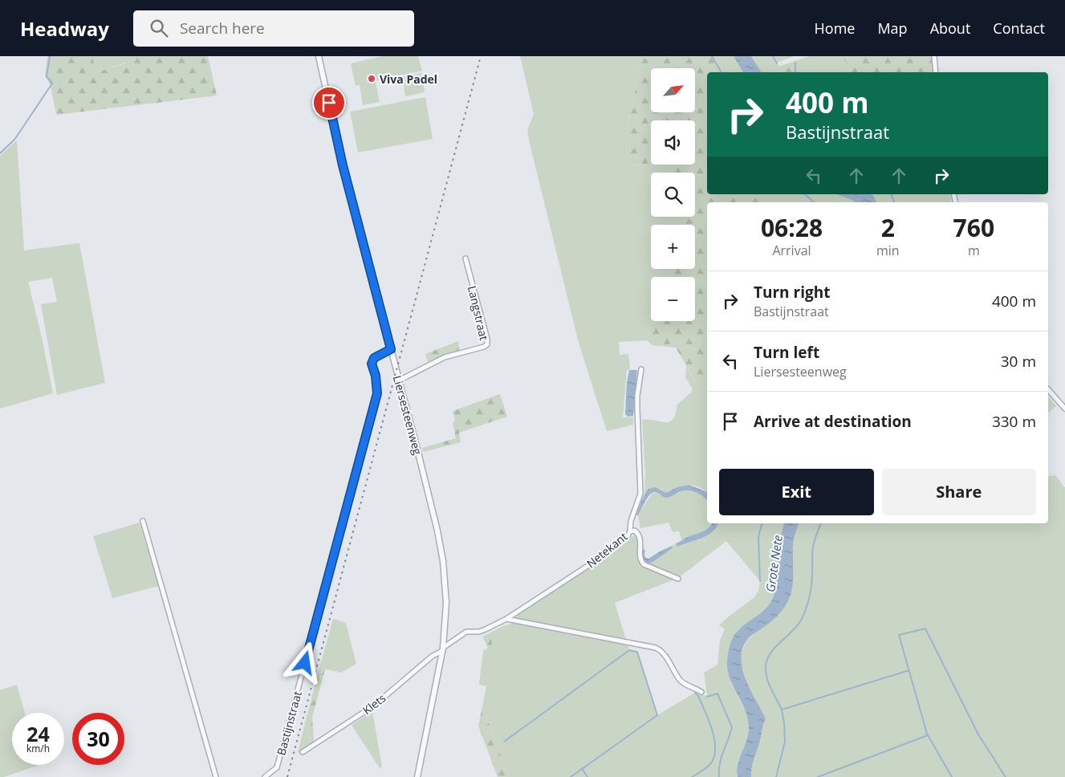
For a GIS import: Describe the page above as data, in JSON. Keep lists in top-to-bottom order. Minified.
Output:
{"streets":{"street":["Langstraat","Liersesteenweg","Netekant","Klets","Bastijnstraat"]},"crossings":[["Langstraat","Liersesteenweg"],["Liersesteenweg","Netekant"],["Liersesteenweg","Klets"],["Liersesteenweg","Bastijnstraat"],["Netekant","Klets"]],"water":["Grote Nete"],"places":["Viva Padel"],"north":"top right","page":{"header":"Headway","search":"Search here","nav":["Home","Map","About","Contact"],"map_buttons":["+","−"],"turn":["400 m","Bastijnstraat"],"eta":["06:28","Arrival","2","min","760","m"],"list":[{"name":"Turn right","note":"Bastijnstraat","value":"400 m"},{"name":"Turn left","note":"Liersesteenweg","value":"30 m"},{"name":"Arrive at destination","value":"330 m"}],"buttons":["Exit","Share"],"speed":"24 km/h","limit":"30"}}
